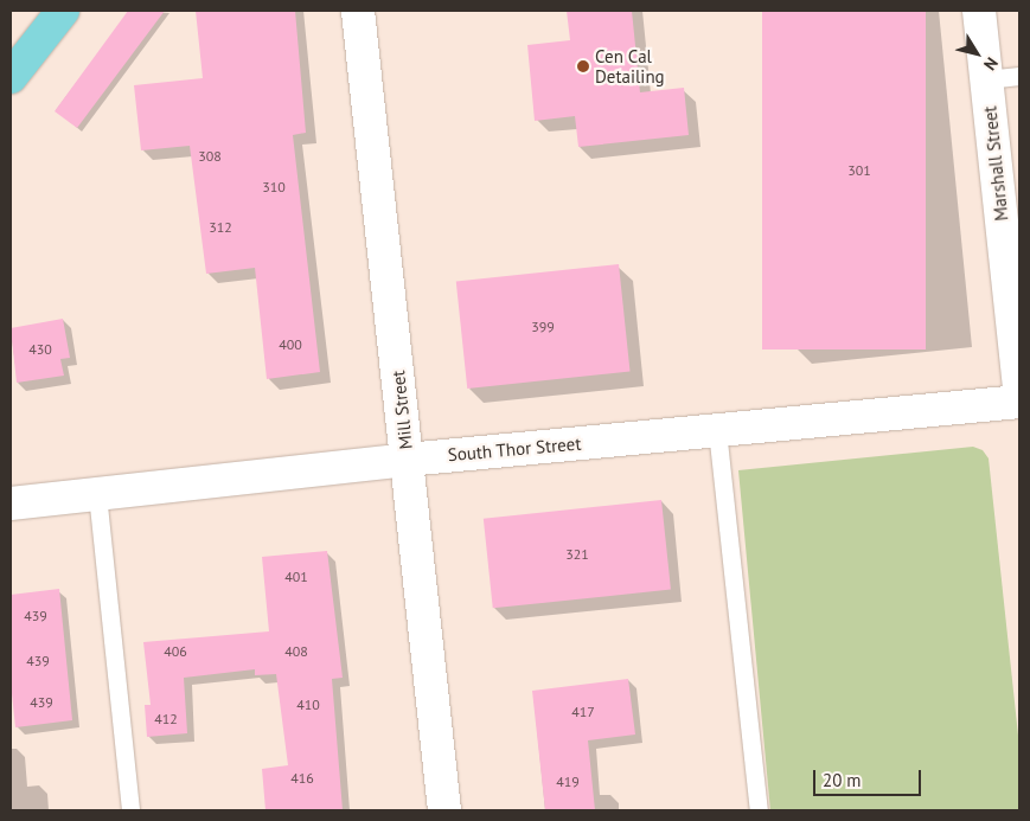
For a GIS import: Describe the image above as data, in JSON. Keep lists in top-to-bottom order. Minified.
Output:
{"streets":{"street":["Marshall Street","Mill Street","South Thor Street"]},"crossings":[["Mill Street","South Thor Street"]],"places":["Cen Cal Detailing"],"house_numbers":["308","301","310","312","399","400","430","321","401","439","406","408","439","439","410","417","412","416","419"],"scale_bar":"20 m","north":"bottom right"}
